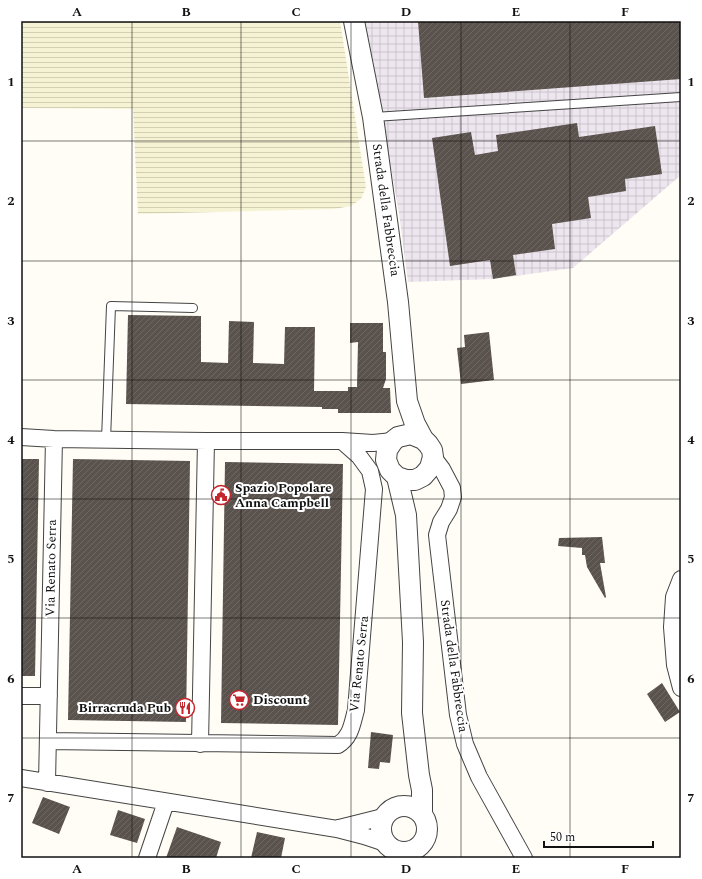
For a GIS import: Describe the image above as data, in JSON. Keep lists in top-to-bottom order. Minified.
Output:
{"streets":{"street":["Strada della Fabbreccia","Via Renato Serra"]},"places":{"public building":["Spazio Popolare Anna Campbell"],"supermarket":["Discount"],"restaurant":["Birracruda Pub"]},"scale_bar":"50 m","grid":{"columns":["A","B","C","D","E","F"],"rows":["1","2","3","4","5","6","7"]}}
